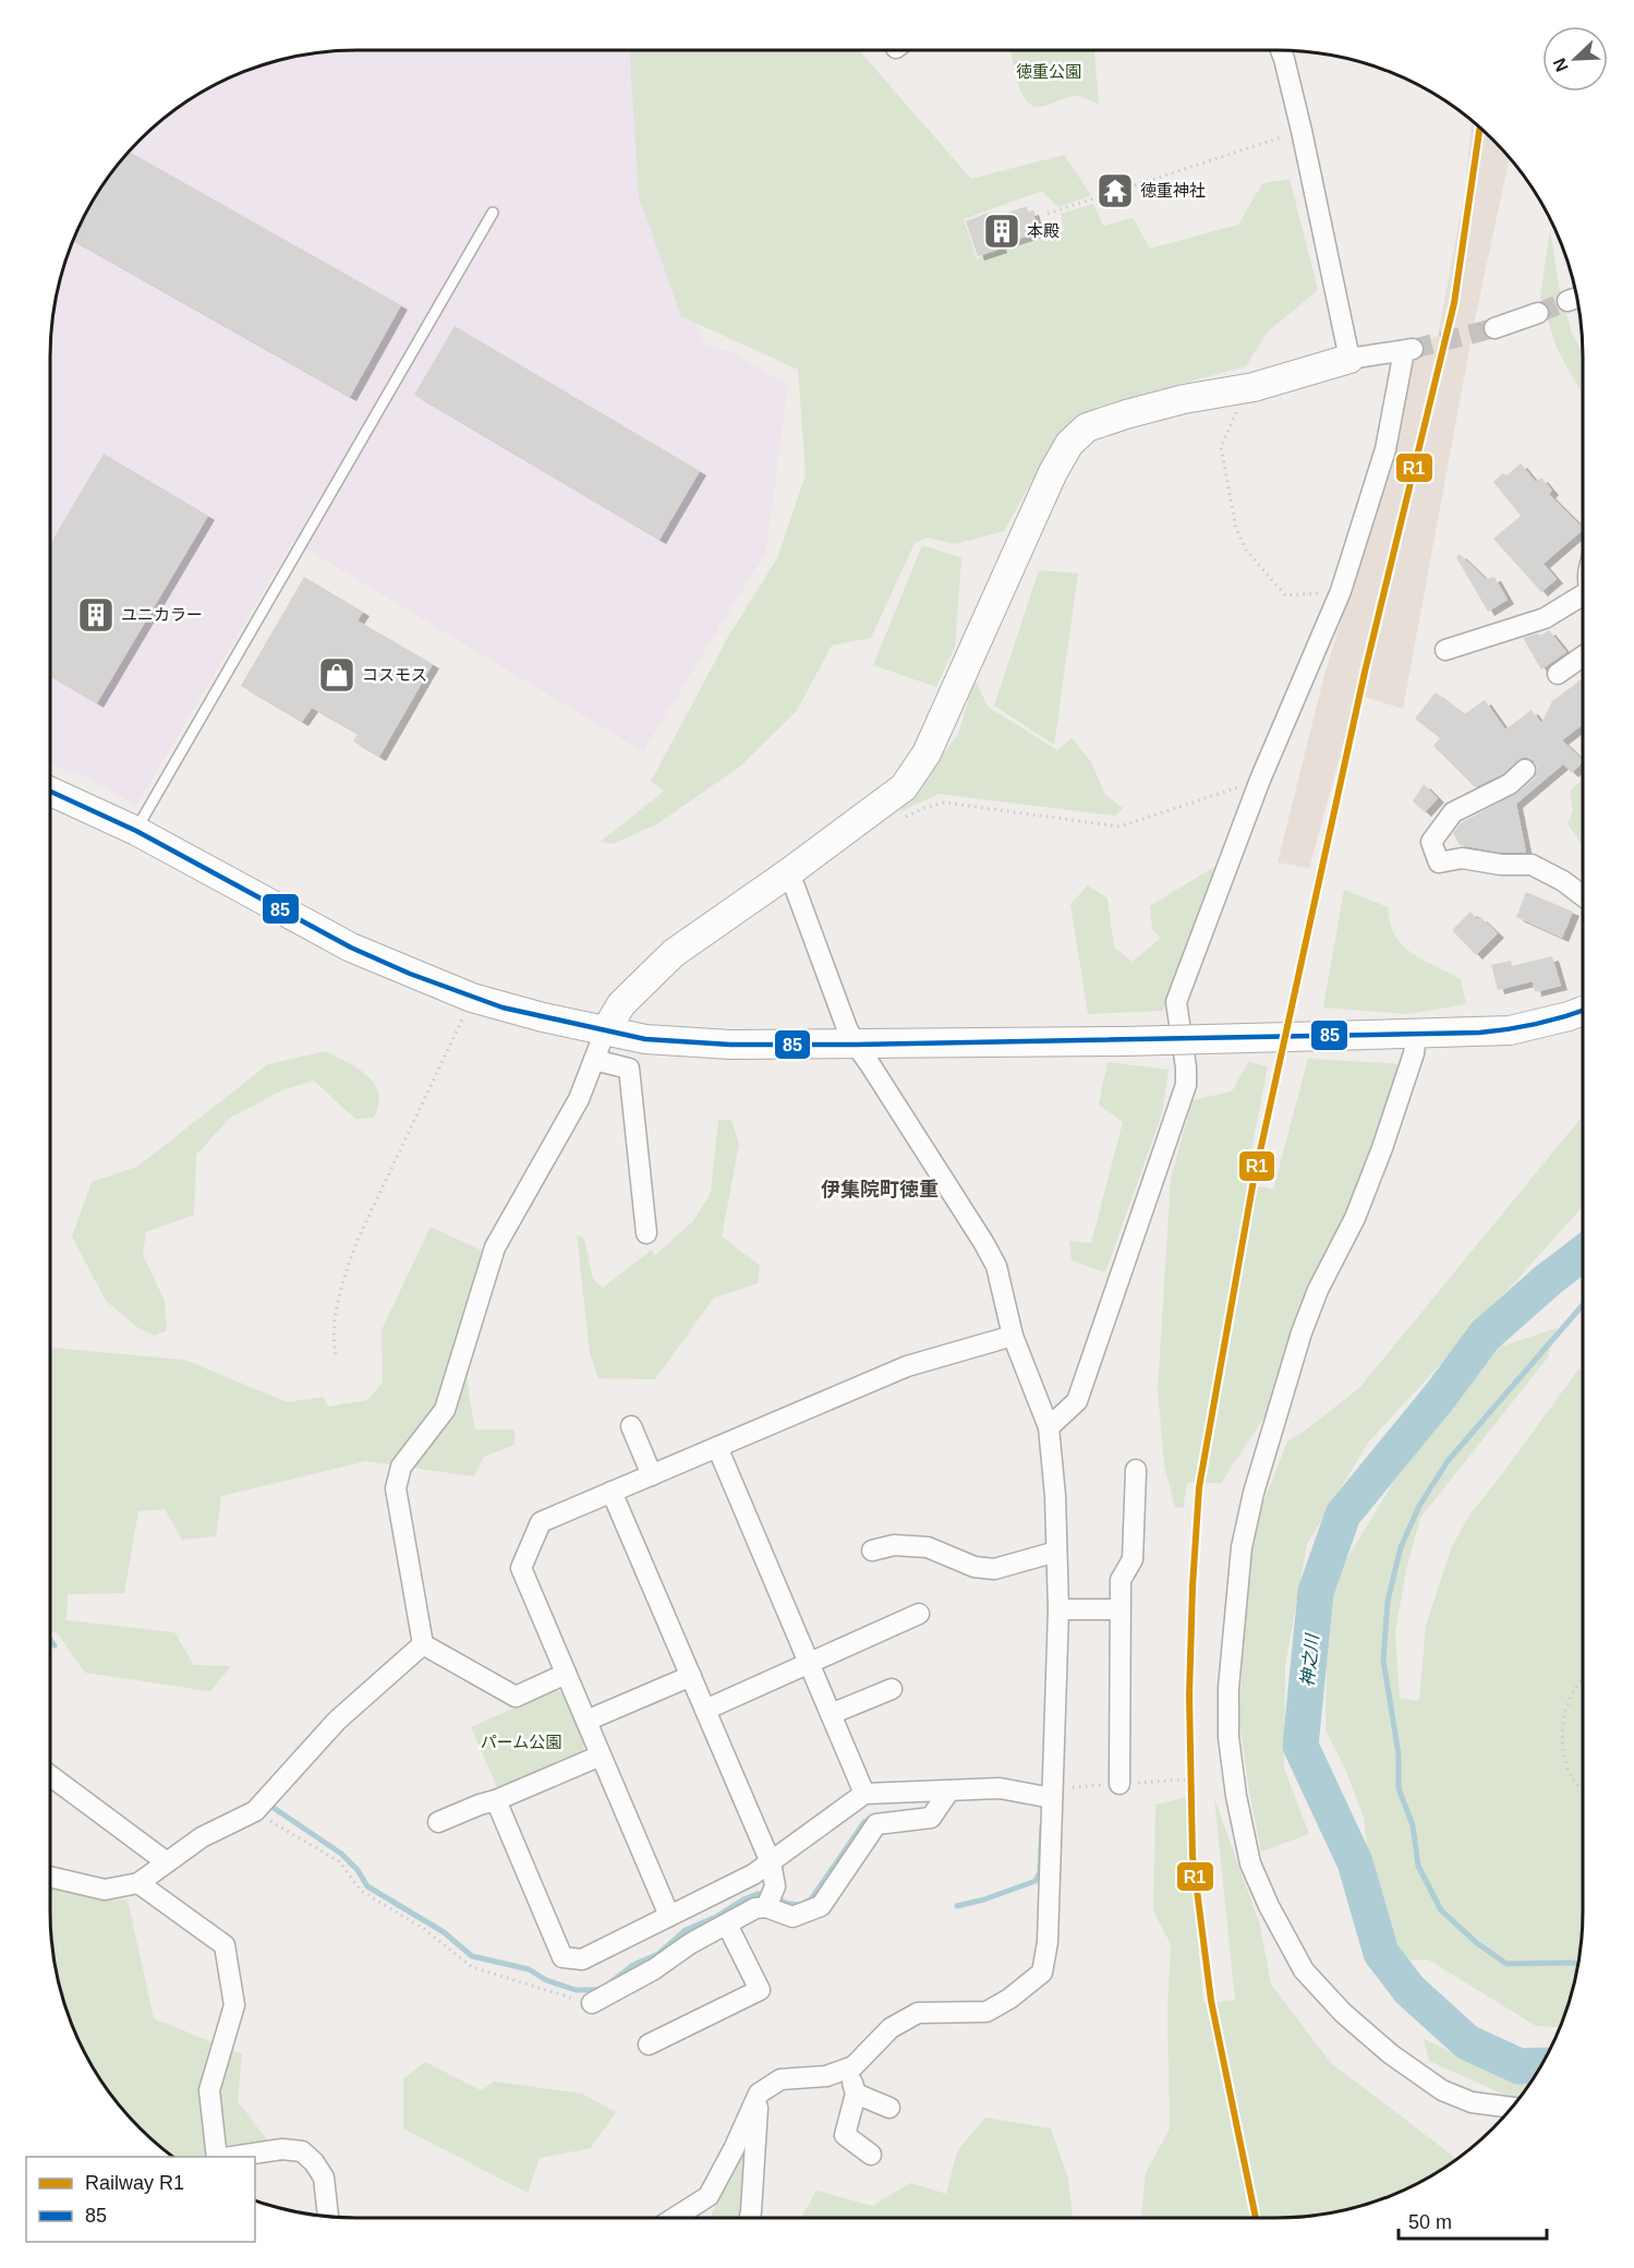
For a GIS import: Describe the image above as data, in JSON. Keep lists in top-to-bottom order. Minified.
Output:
{"districts":["伊集院町徳重"],"water":["神之川"],"parks":["徳重公園","パーム公園"],"places":{"temple":["徳重神社"],"building":["本殿","ユニカラー"],"shop":["コスモス"]},"lines":["rail line R1","transit line 85"],"legend":["Railway R1","85"],"scale_bar":"50 m","north":"bottom left"}
